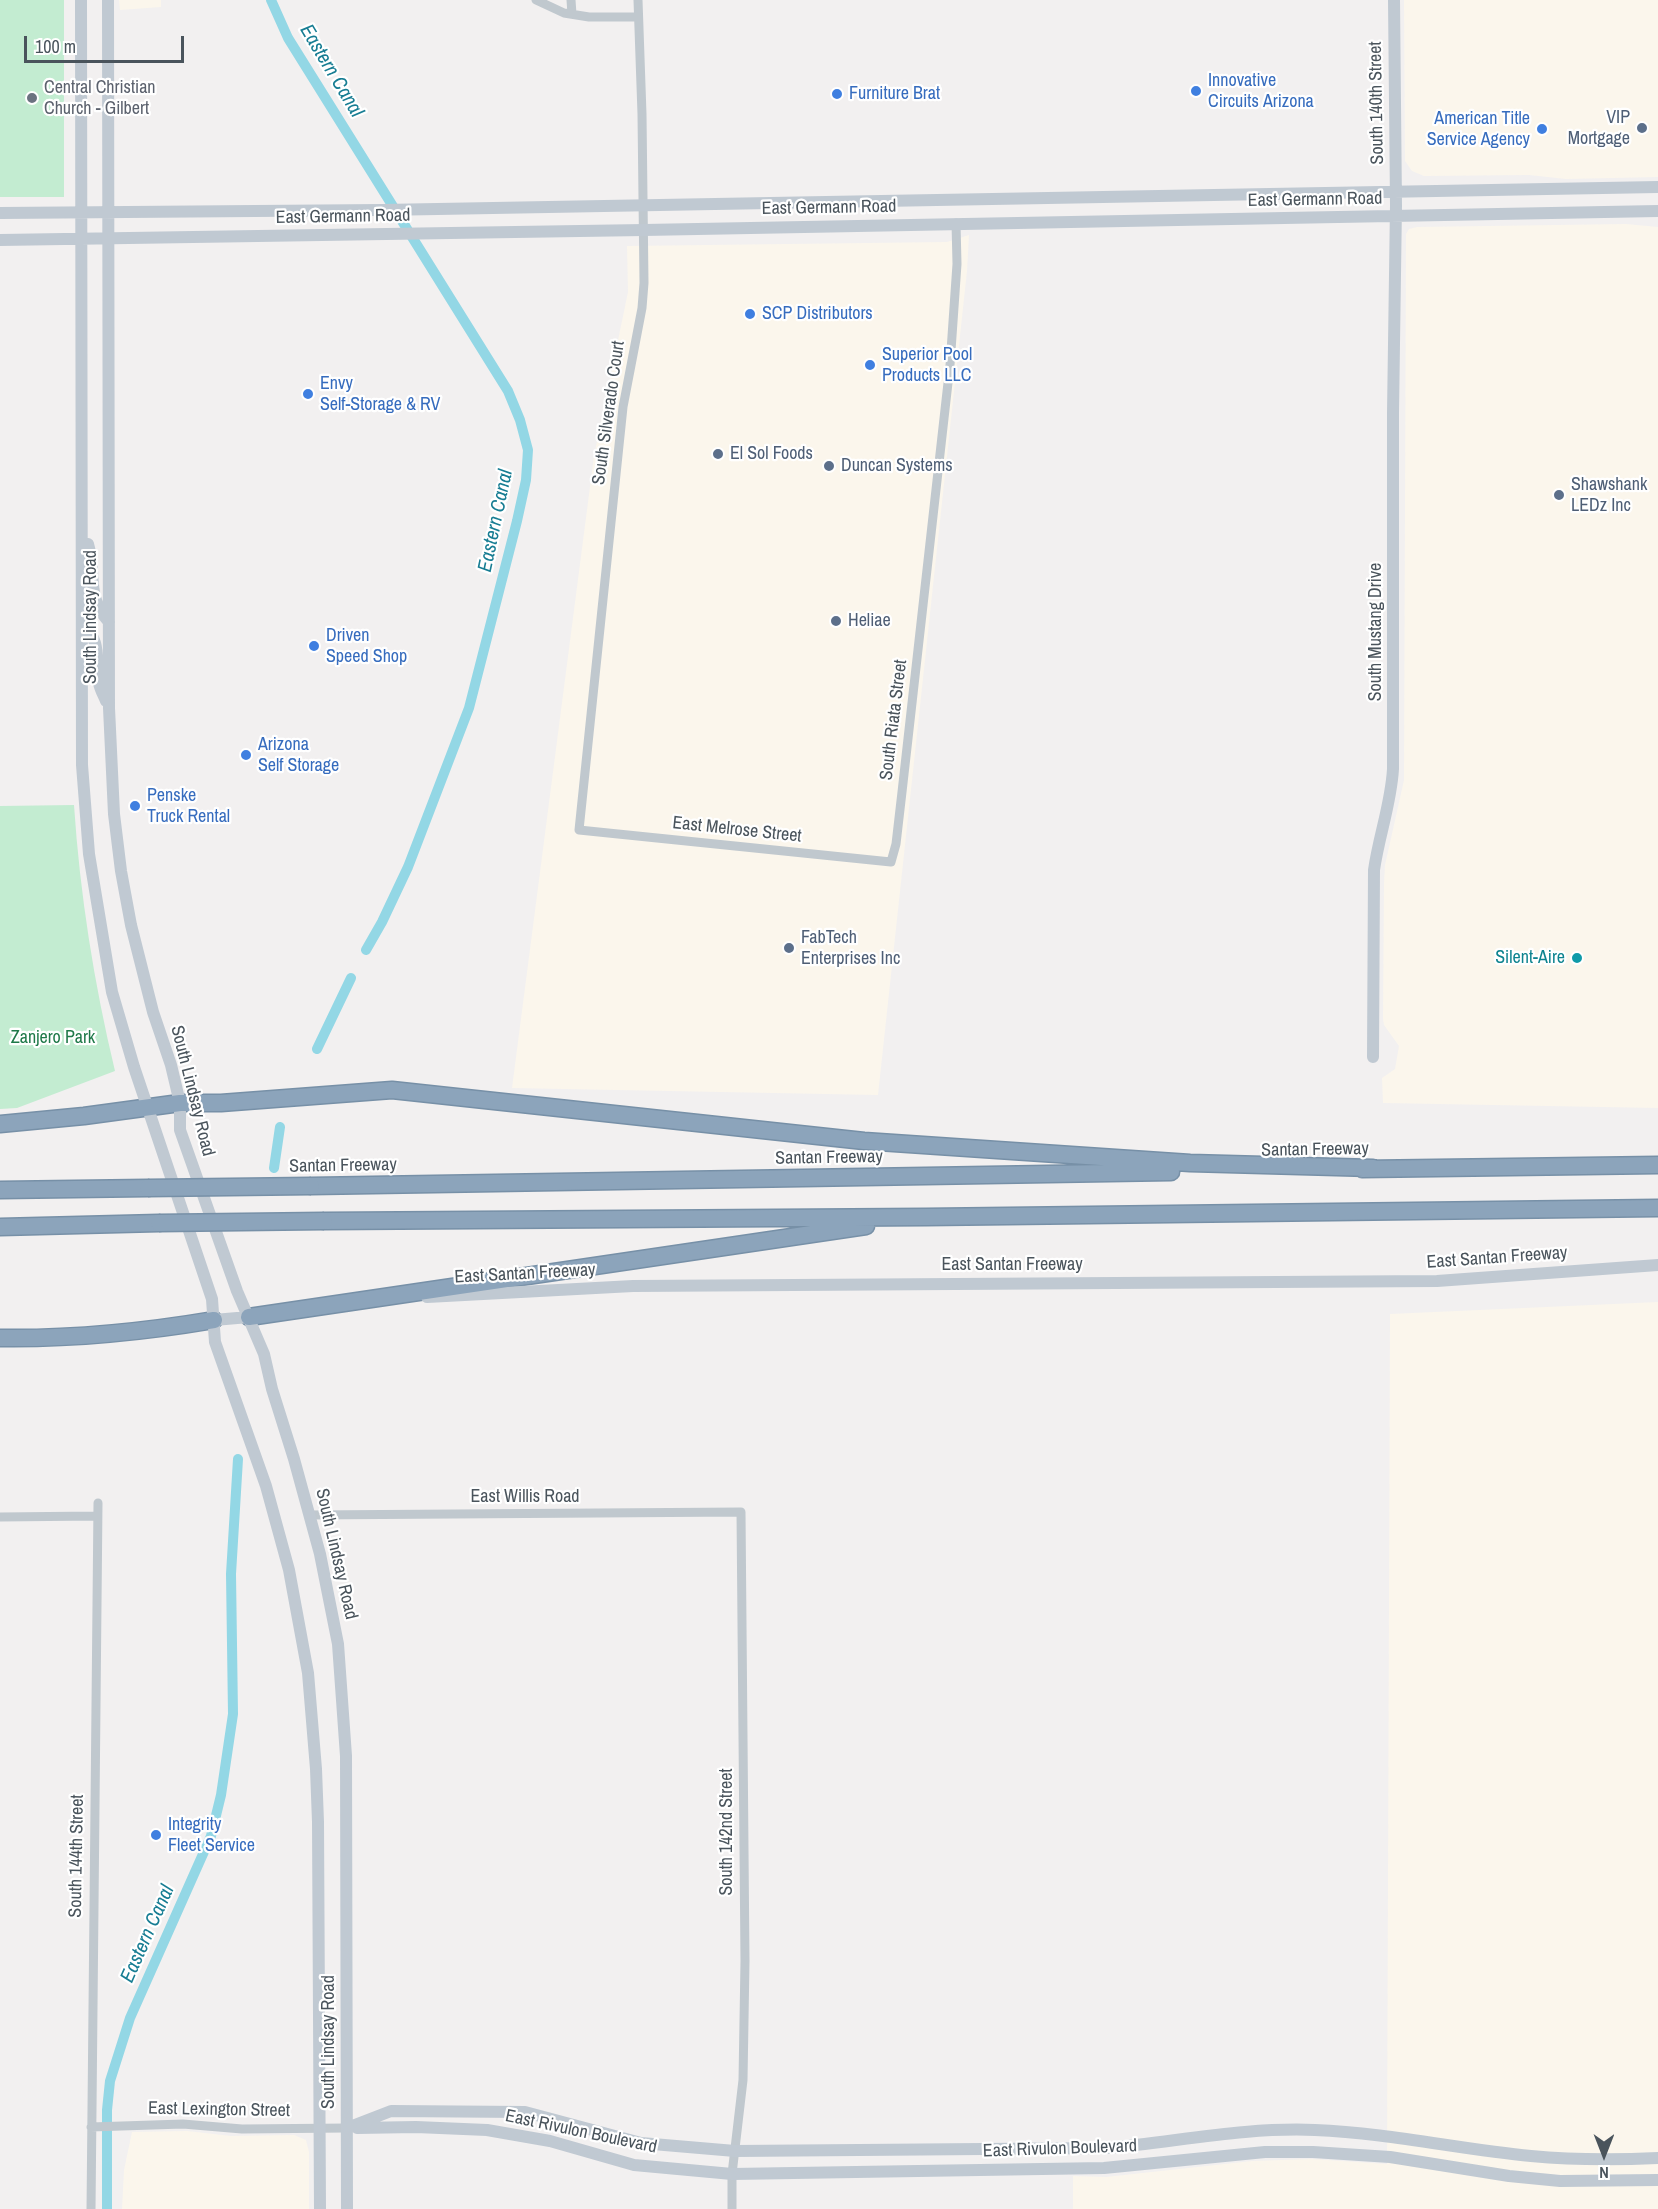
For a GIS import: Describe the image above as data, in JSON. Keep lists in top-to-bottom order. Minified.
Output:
{"streets":{"highway":["Santan Freeway"],"main road":["South 140th Street","East Germann Road","South Lindsay Road","South Mustang Drive","East Santan Freeway","East Rivulon Boulevard"],"street":["South Silverado Court","South Riata Street","East Melrose Street","East Willis Road","South 142nd Street","South 144th Street","East Lexington Street"]},"crossings":[["South 140th Street","East Germann Road"],["South 140th Street","South Mustang Drive"],["East Germann Road","South Silverado Court"],["East Germann Road","South Lindsay Road"],["East Germann Road","South Mustang Drive"],["East Germann Road","South Riata Street"],["South Silverado Court","East Melrose Street"],["South Lindsay Road","East Willis Road"],["South Lindsay Road","East Lexington Street"],["South Lindsay Road","East Rivulon Boulevard"],["South Riata Street","East Melrose Street"],["East Willis Road","South 142nd Street"],["South 142nd Street","East Rivulon Boulevard"],["South 144th Street","East Lexington Street"],["East Lexington Street","East Rivulon Boulevard"]],"water":["Eastern Canal"],"parks":["Zanjero Park"],"places":["Innovative Circuits Arizona","Furniture Brat","Central Christian Church - Gilbert","VIP Mortgage","American Title Service Agency","SCP Distributors","Superior Pool Products LLC","Envy Self-Storage & RV","El Sol Foods","Duncan Systems","Shawshank LEDz Inc","Heliae","Driven Speed Shop","Arizona Self Storage","Penske Truck Rental","FabTech Enterprises Inc","Silent-Aire","Integrity Fleet Service"],"scale_bar":"100 m","north":"bottom"}
